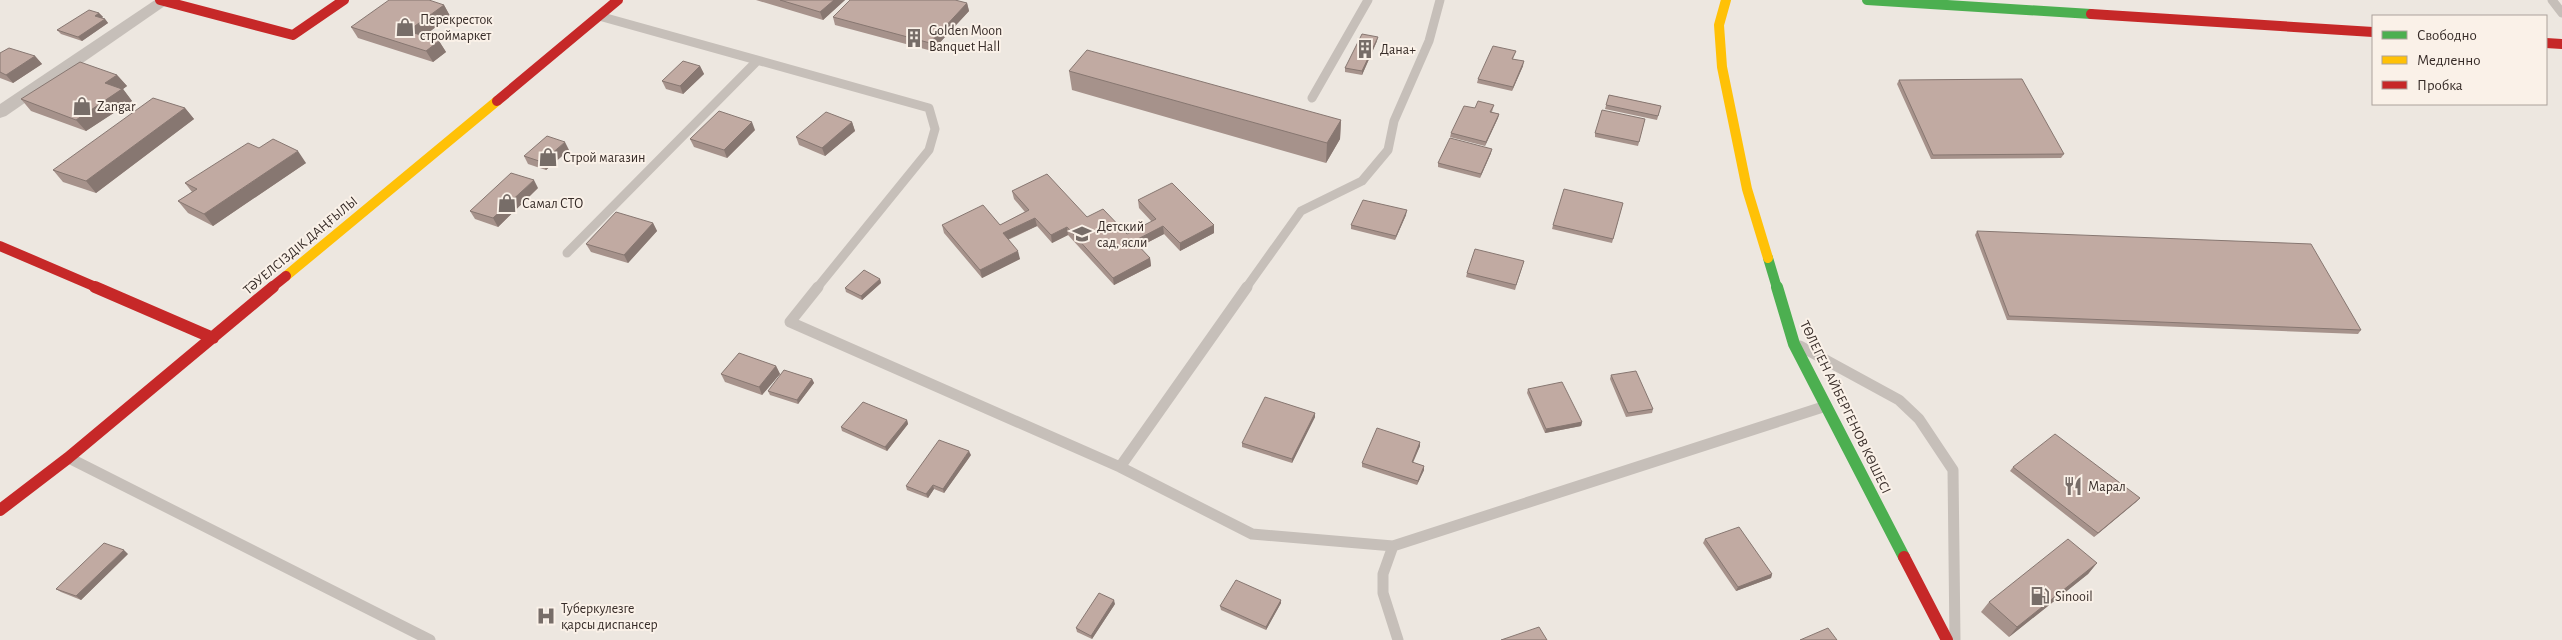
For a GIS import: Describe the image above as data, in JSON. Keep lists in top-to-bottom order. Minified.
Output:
{"streets":{"street":["ТӘУЕЛСІЗДІК ДАҢҒЫЛЫ","ТӨЛЕГЕН АЙБЕРГЕНОВ КӨШЕСІ"]},"places":{"shop":["Перекресток строймаркет","Zangar","Строй магазин","Самал СТО"],"building":["Golden Moon Banquet Hall","Дана+"],"school or university":["Детский сад, ясли"],"restaurant":["Марал"],"fuel station":["Sinooil"],"hospital":["Туберкулезге қарсы диспансер"]},"legend":["Свободно","Медленно","Пробка"]}
